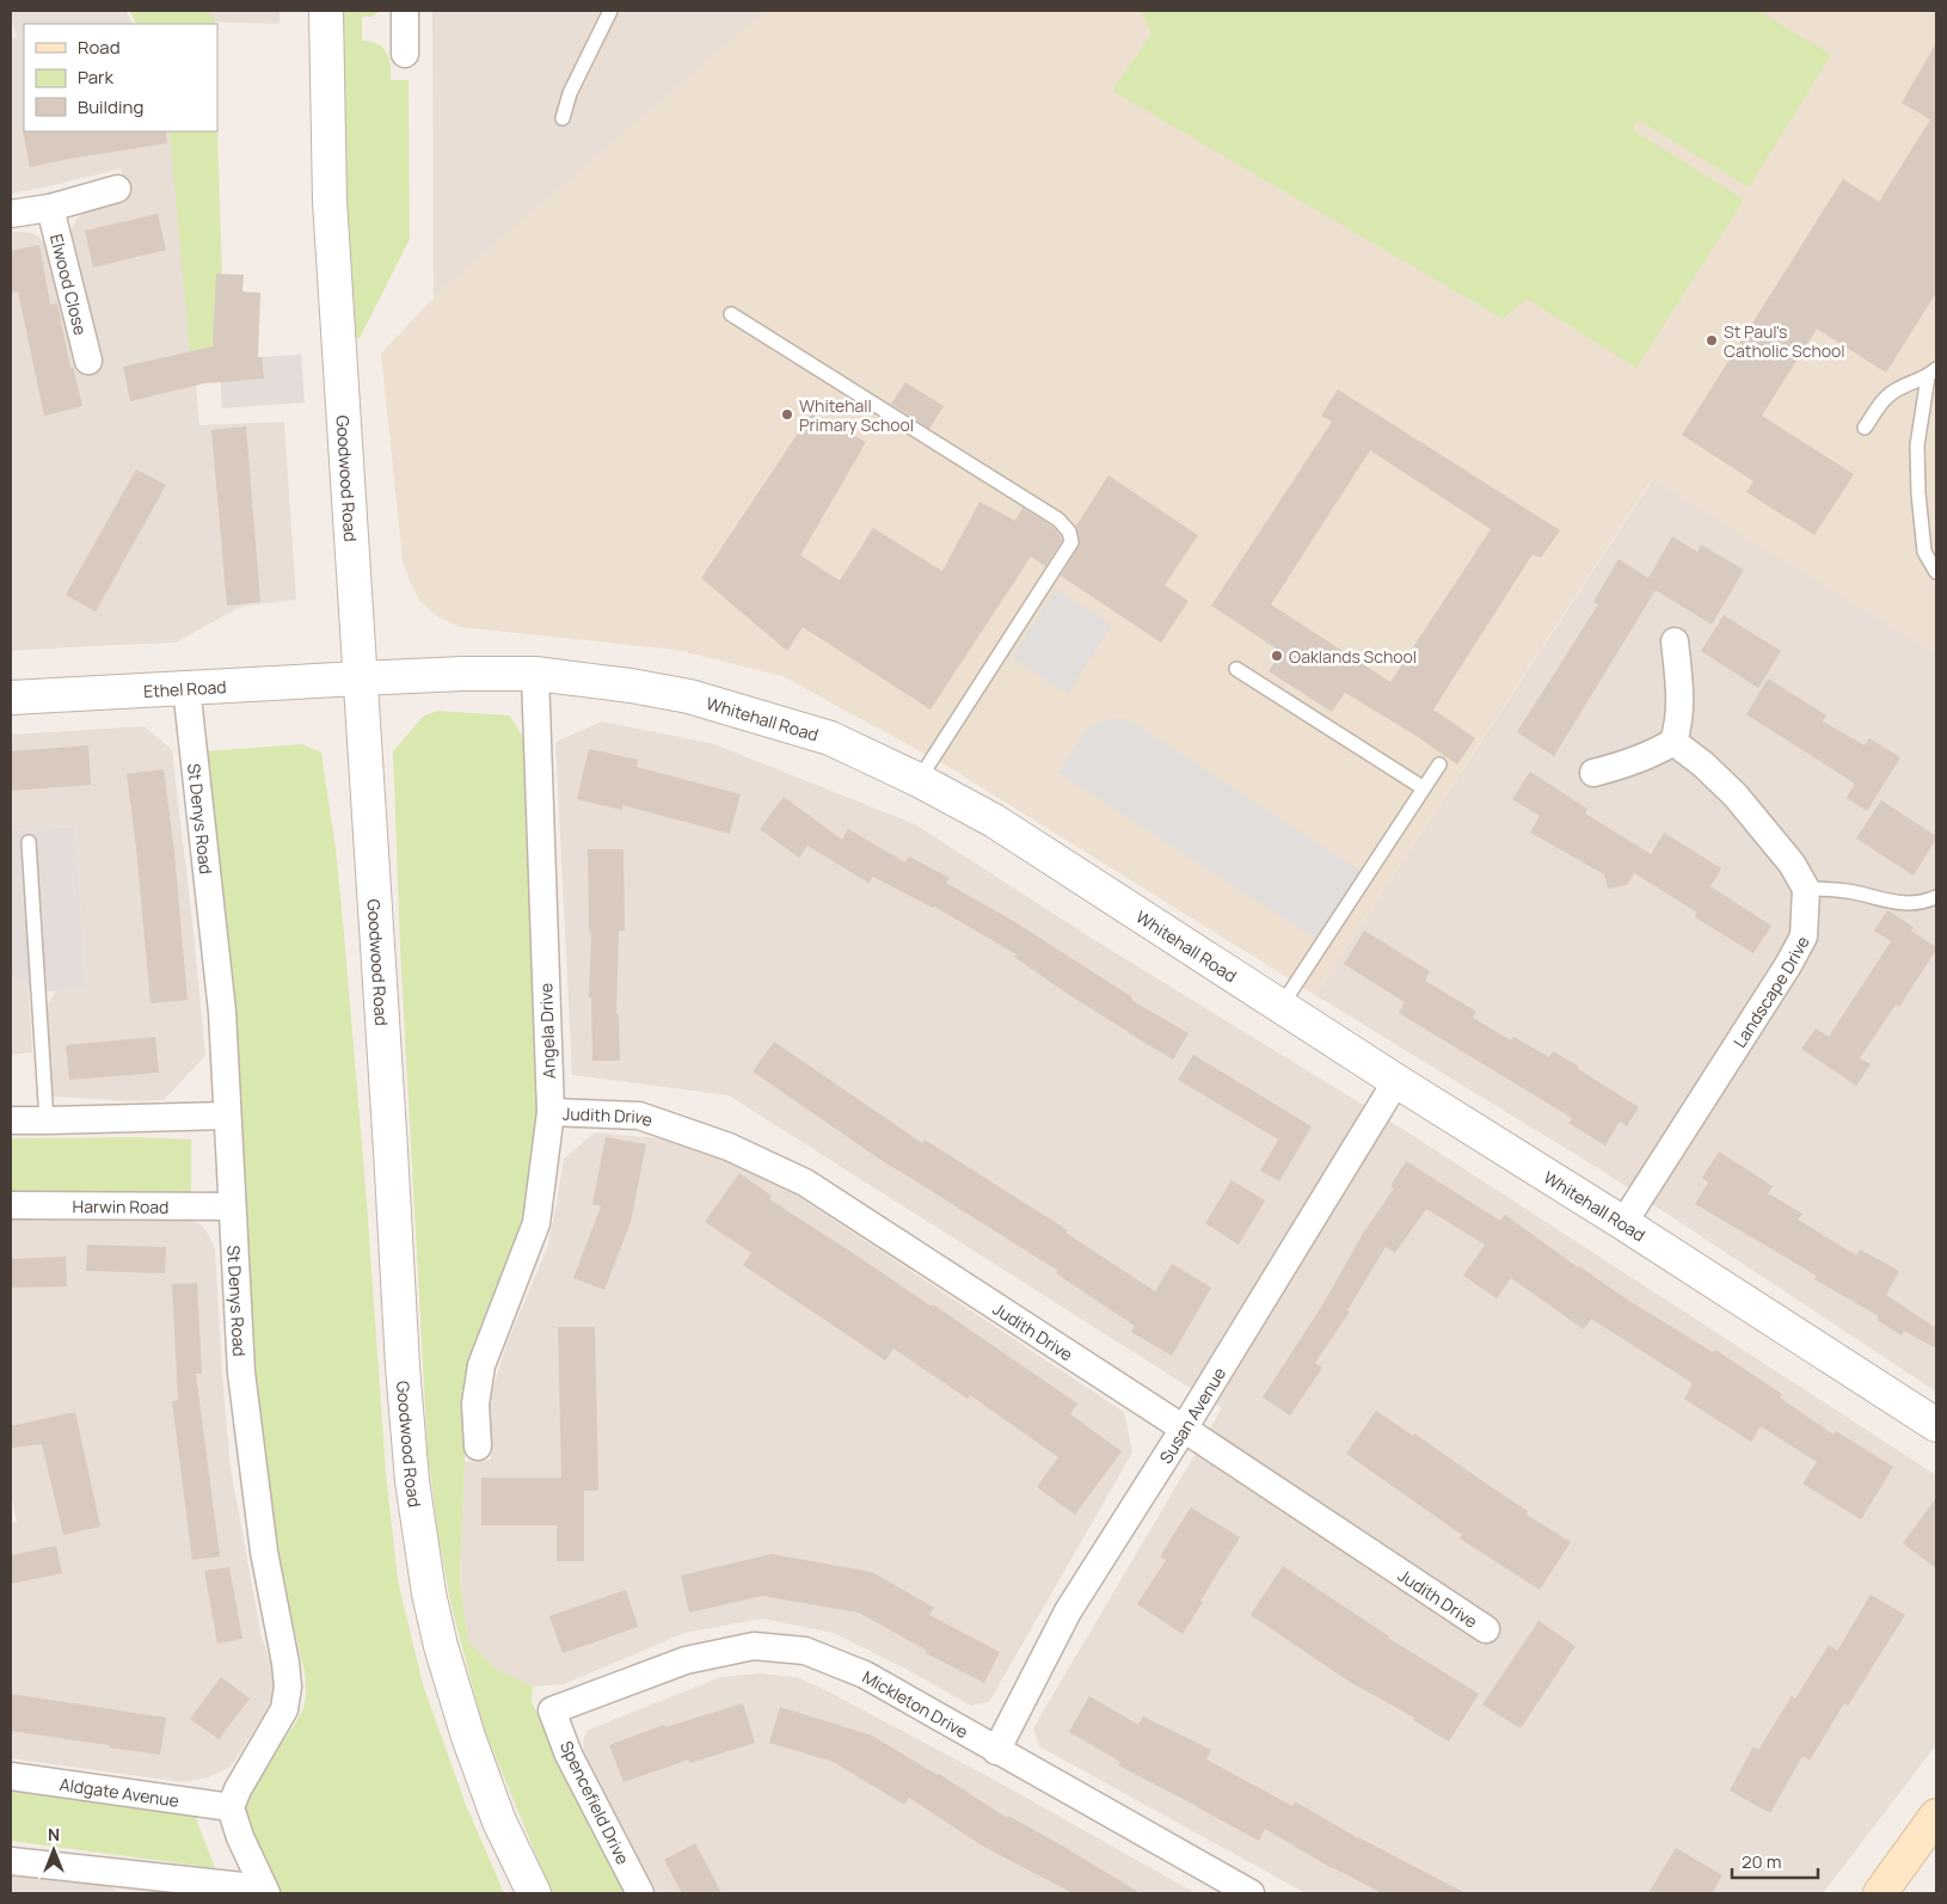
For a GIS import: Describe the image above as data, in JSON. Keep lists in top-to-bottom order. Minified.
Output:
{"streets":{"street":["Elwood Close","Goodwood Road","Ethel Road","Whitehall Road","St Denys Road","Landscape Drive","Angela Drive","Judith Drive","Harwin Road","Susan Avenue","Mickleton Drive","Aldgate Avenue","Spencefield Drive"]},"crossings":[["Goodwood Road","Ethel Road"],["Goodwood Road","Whitehall Road"],["Ethel Road","Whitehall Road"],["Ethel Road","St Denys Road"],["Whitehall Road","Landscape Drive"],["Whitehall Road","Angela Drive"],["Whitehall Road","Susan Avenue"],["St Denys Road","Harwin Road"],["St Denys Road","Aldgate Avenue"],["Angela Drive","Judith Drive"],["Judith Drive","Susan Avenue"],["Susan Avenue","Mickleton Drive"],["Mickleton Drive","Spencefield Drive"]],"places":["St Paul's Catholic School","Whitehall Primary School","Oaklands School"],"legend":["Road","Park","Building"],"scale_bar":"20 m","north":"top"}
